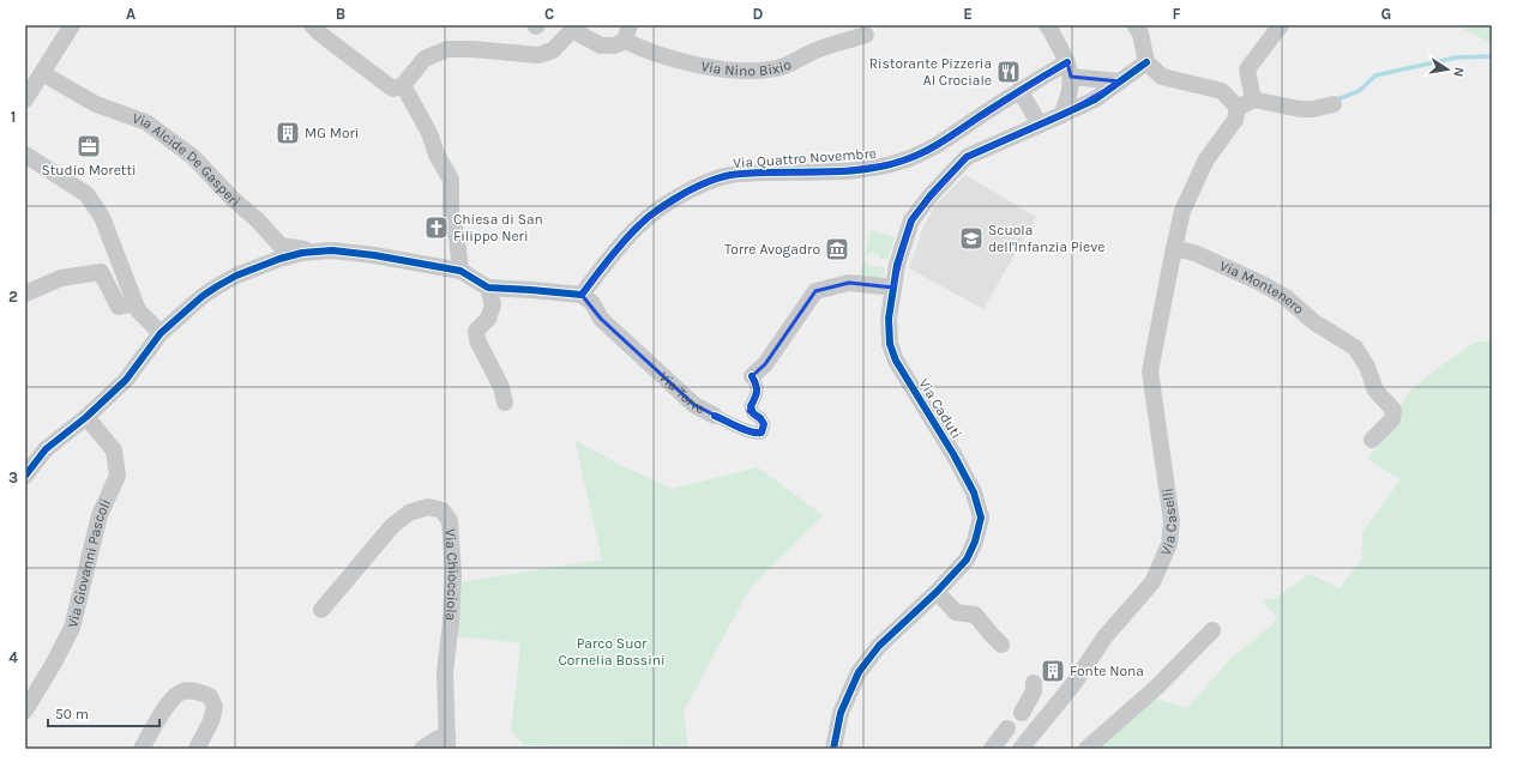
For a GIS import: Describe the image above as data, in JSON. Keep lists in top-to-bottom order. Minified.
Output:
{"streets":{"street":["Via Nino Bixio","Via Quattro Novembre","Via Alcide De Gasperi","Via Montenero","Via Torre","Via Caduti","Via Caselli","Via Giovanni Pascoli","Via Chiocciola"]},"crossings":[["Via Quattro Novembre","Via Torre"],["Via Montenero","Via Caselli"],["Via Torre","Via Caduti"]],"parks":["Parco Suor Cornelia Bossini"],"places":{"restaurant":["Ristorante Pizzeria Al Crociale"],"building":["MG Mori","Fonte Nona"],"office":["Studio Moretti"],"church":["Chiesa di San Filippo Neri"],"school or university":["Scuola dell'Infanzia Pieve"],"museum":["Torre Avogadro"]},"scale_bar":"50 m","north":"right","grid":{"columns":["A","B","C","D","E","F","G"],"rows":["1","2","3","4"]}}
